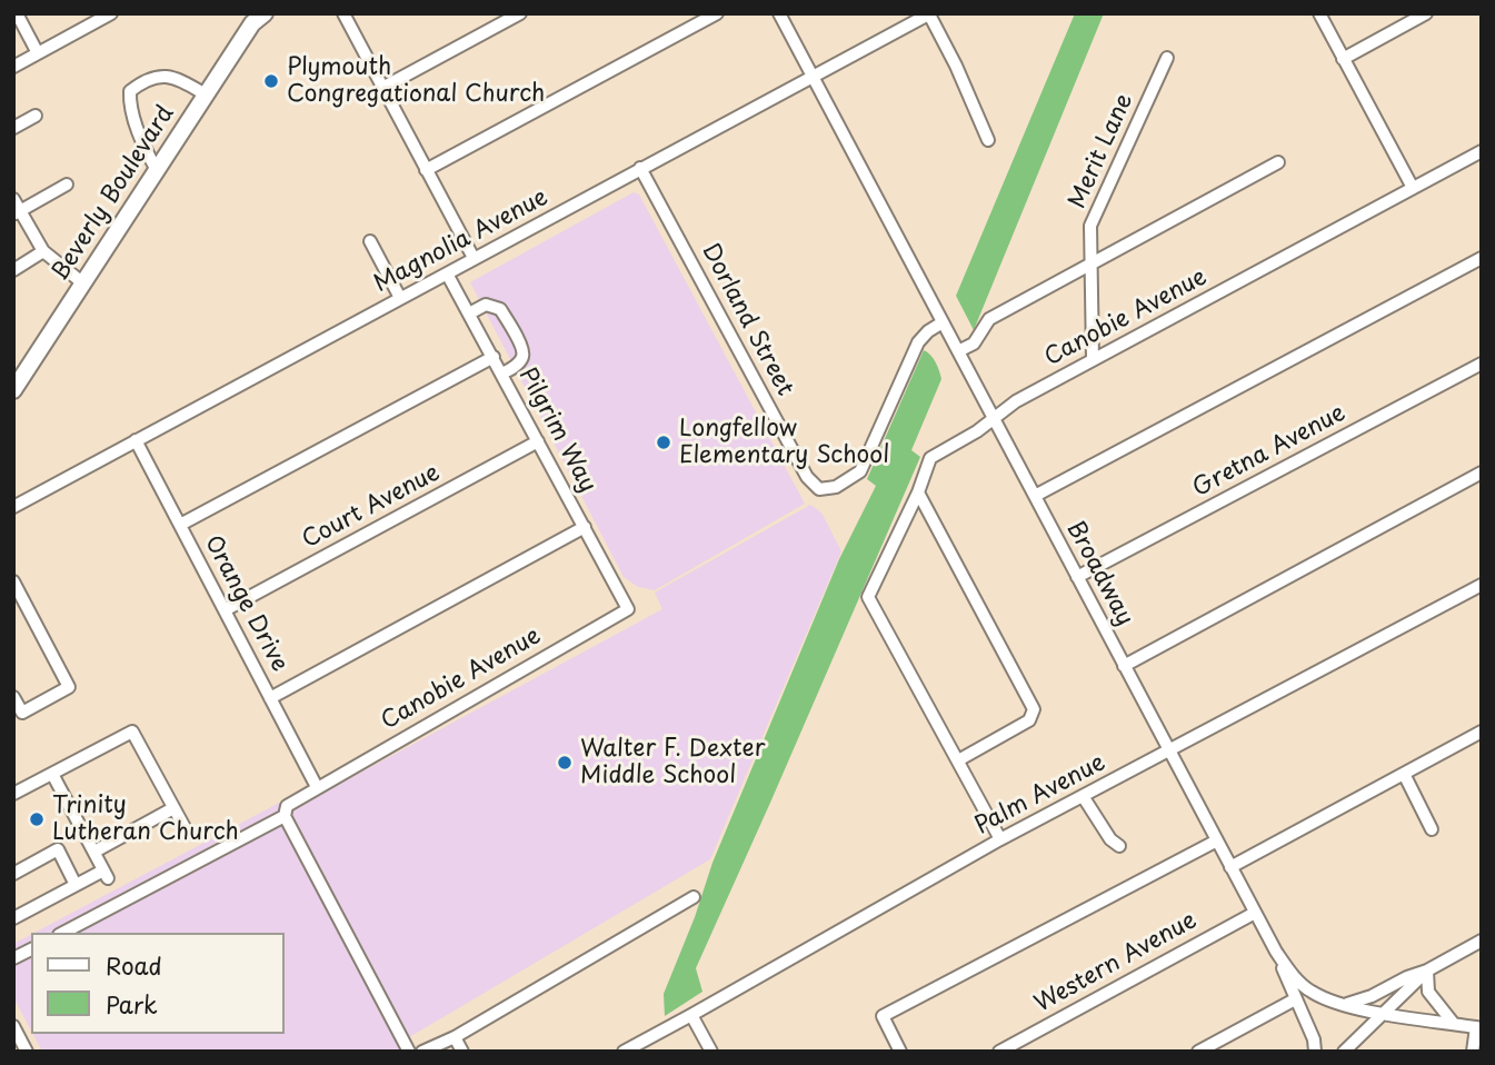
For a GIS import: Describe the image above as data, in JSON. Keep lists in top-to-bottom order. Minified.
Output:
{"streets":{"main road":["Beverly Boulevard"],"street":["Merit Lane","Magnolia Avenue","Canobie Avenue","Dorland Street","Pilgrim Way","Gretna Avenue","Court Avenue","Broadway","Orange Drive","Palm Avenue","Western Avenue"]},"crossings":[["Merit Lane","Canobie Avenue"],["Magnolia Avenue","Dorland Street"],["Magnolia Avenue","Pilgrim Way"],["Magnolia Avenue","Broadway"],["Magnolia Avenue","Orange Drive"],["Canobie Avenue","Pilgrim Way"],["Canobie Avenue","Broadway"],["Canobie Avenue","Orange Drive"],["Dorland Street","Broadway"],["Pilgrim Way","Court Avenue"],["Gretna Avenue","Broadway"],["Court Avenue","Orange Drive"],["Broadway","Palm Avenue"],["Broadway","Western Avenue"]],"places":["Plymouth Congregational Church","Longfellow Elementary School","Walter F. Dexter Middle School","Trinity Lutheran Church"],"legend":["Road","Park"]}
